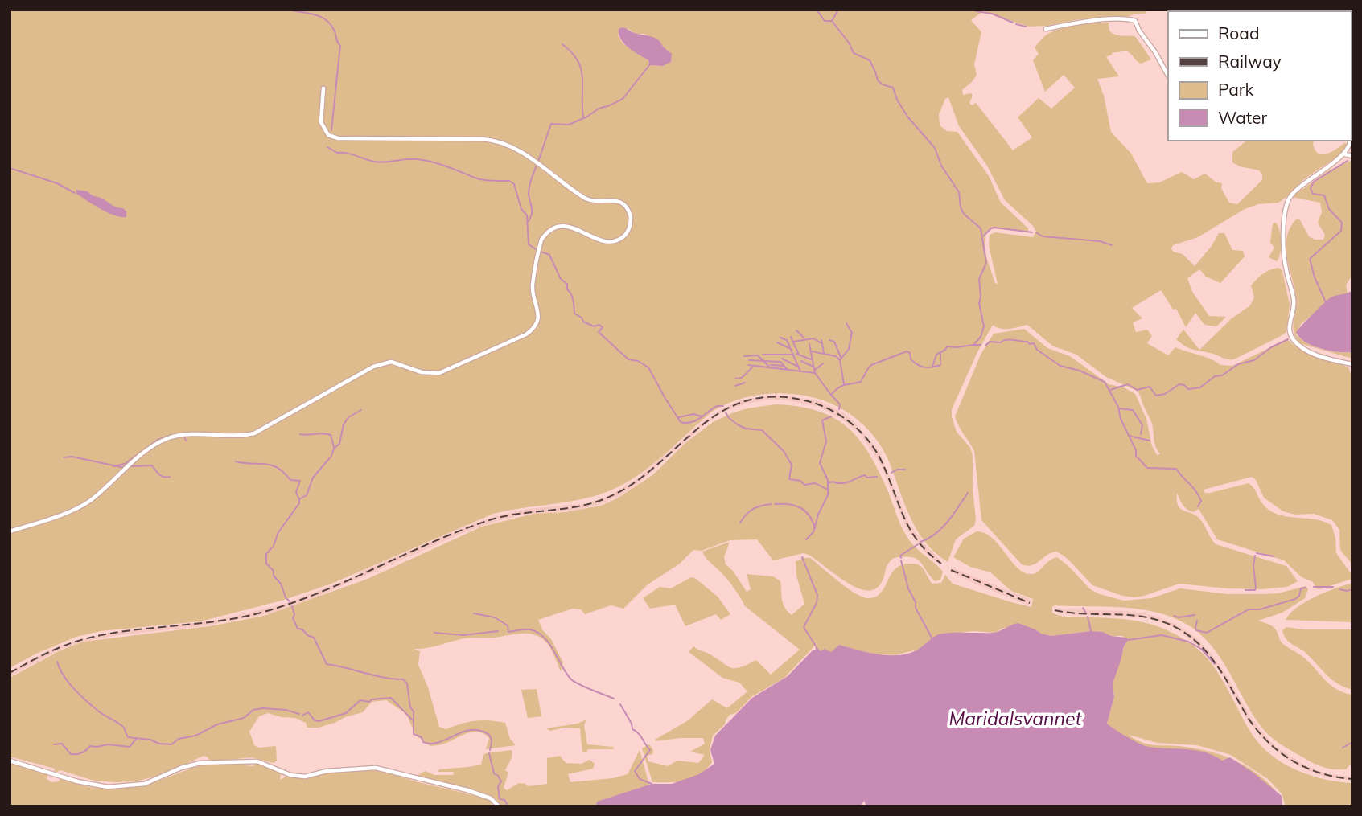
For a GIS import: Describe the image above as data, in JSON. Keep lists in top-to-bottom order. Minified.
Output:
{"water":["Maridalsvannet"],"legend":["Road","Railway","Park","Water"]}
